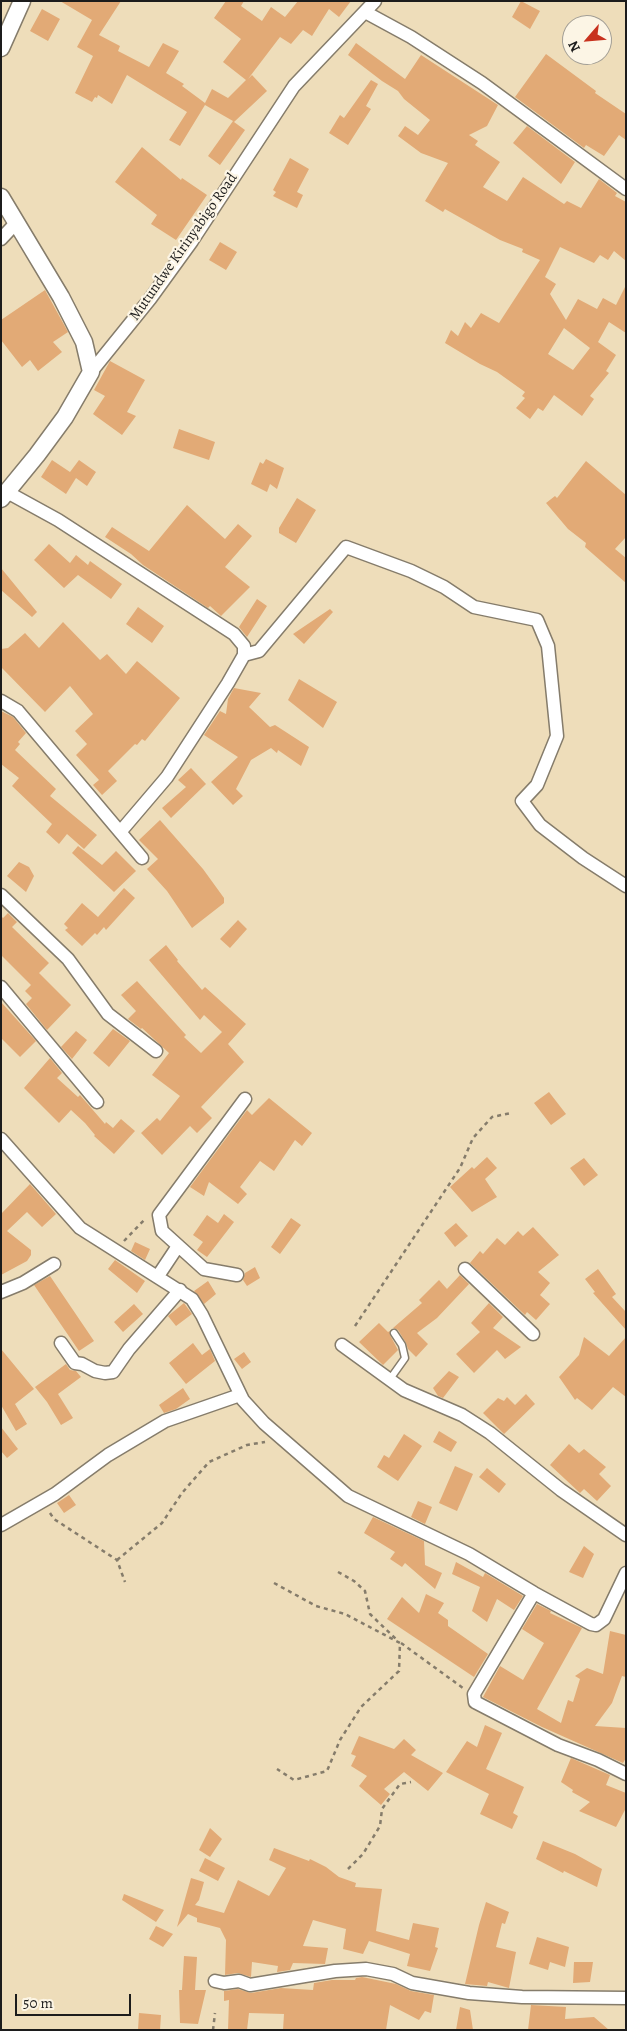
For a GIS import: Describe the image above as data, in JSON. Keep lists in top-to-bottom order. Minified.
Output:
{"streets":{"street":["Mutundwe Kirinyabigo Road"]},"scale_bar":"50 m","north":"bottom left"}
